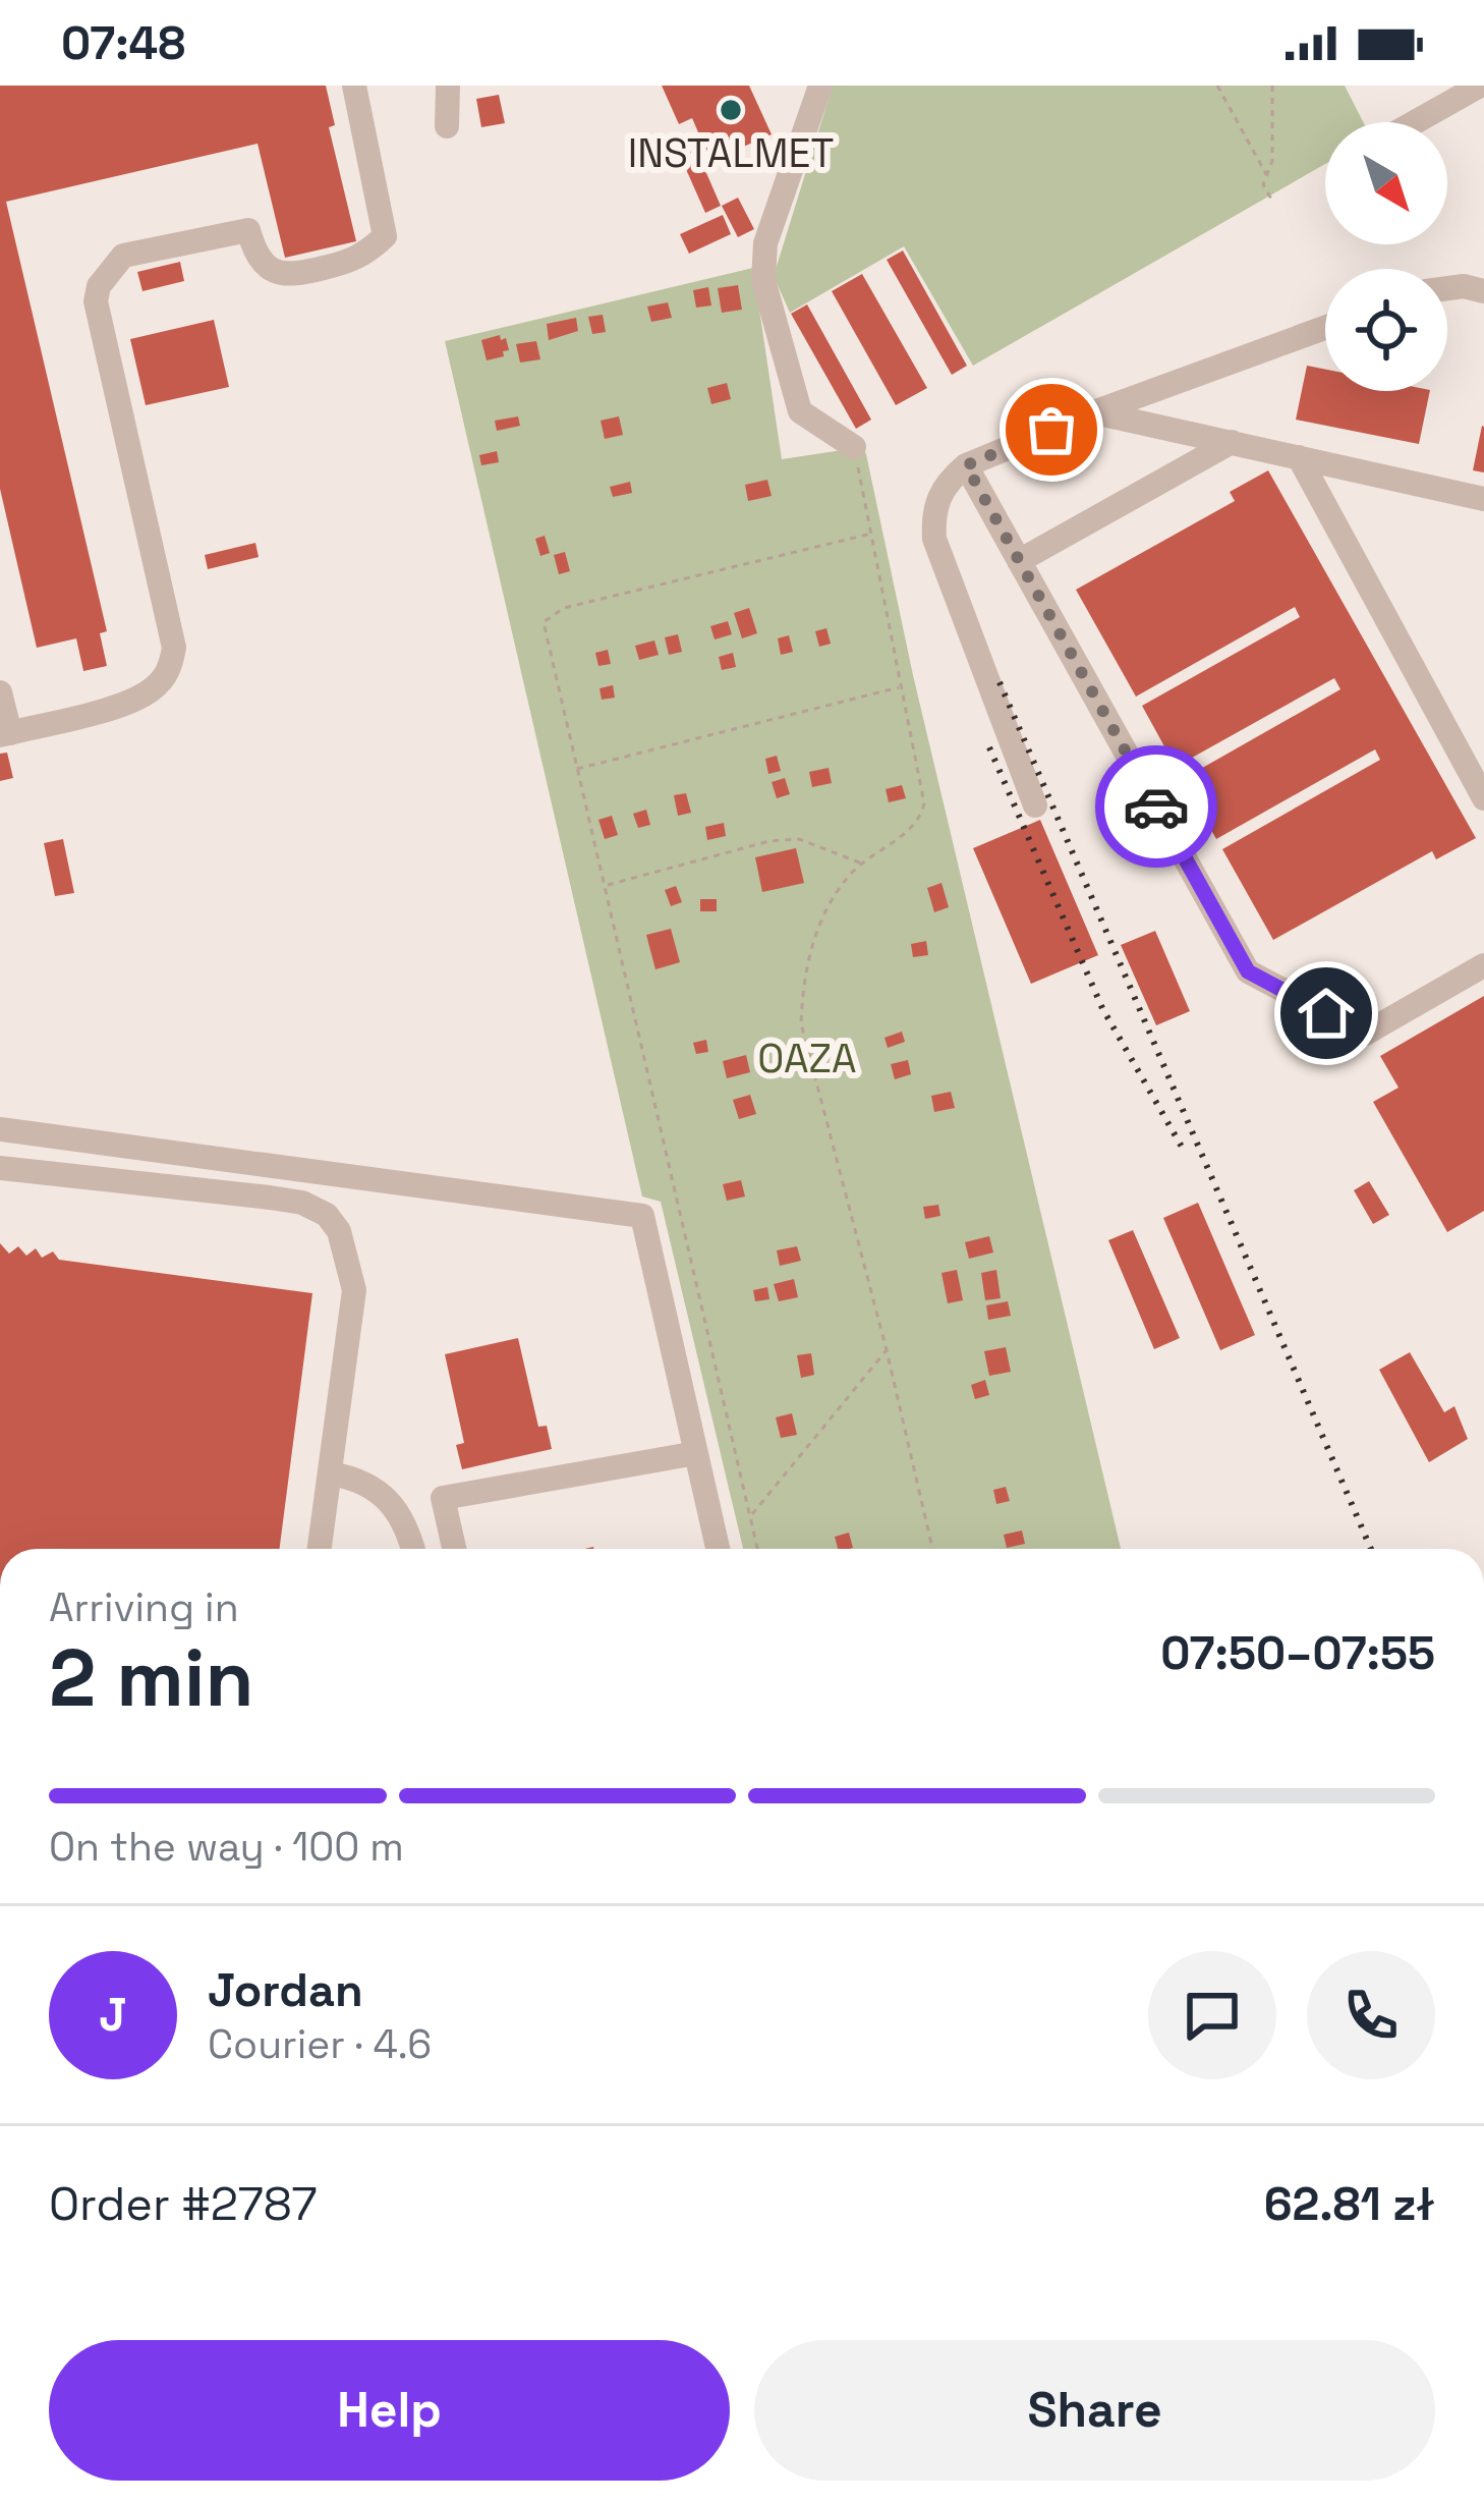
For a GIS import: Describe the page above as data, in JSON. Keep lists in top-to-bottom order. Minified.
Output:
{"parks":["OAZA"],"places":["INSTALMET"],"north":"bottom right","page":{"status":"07:48","heading":["2 min","Arriving in","07:50–07:55"],"panel":["Jordan","Courier · 4.6","Order #2787","62.81 zł"],"bar":"On the way · 100 m","round":"J","buttons":["Help","Share"]}}
